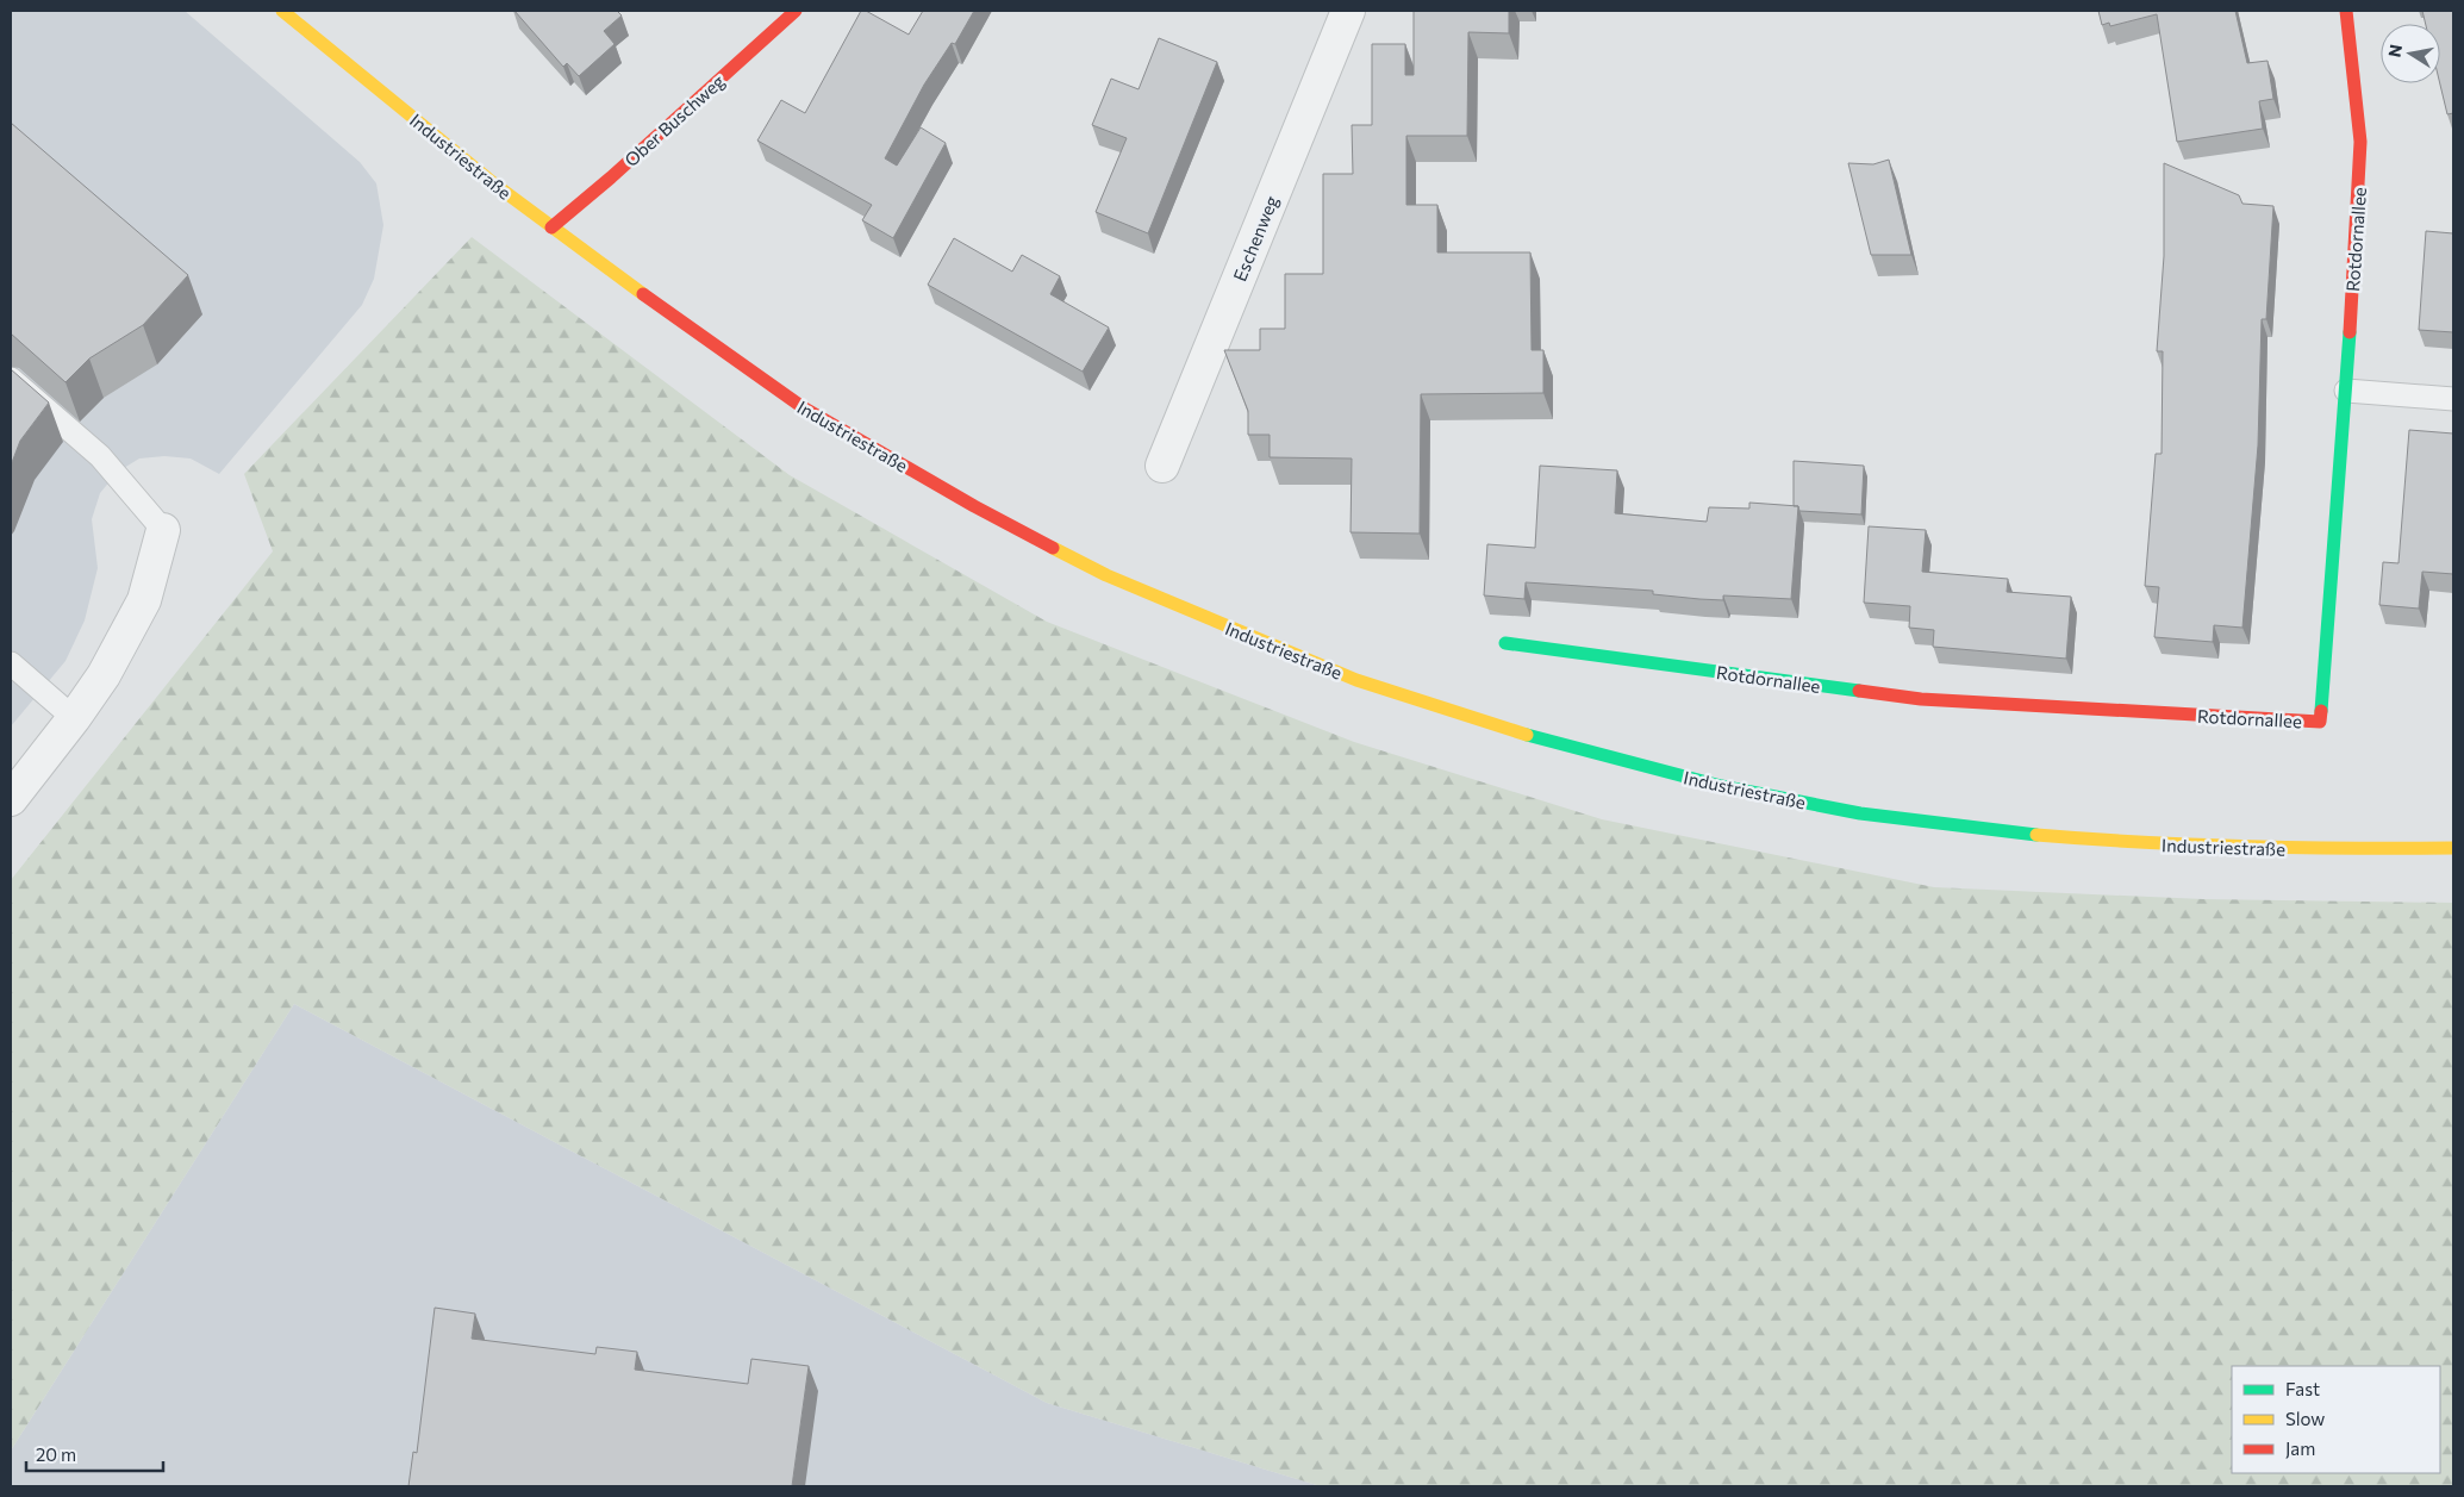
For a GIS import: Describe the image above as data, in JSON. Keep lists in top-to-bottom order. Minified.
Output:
{"streets":{"main road":["Ober Buschweg","Industriestraße","Rotdornallee"],"street":["Eschenweg"]},"crossings":[["Ober Buschweg","Industriestraße"]],"legend":["Fast","Slow","Jam"],"scale_bar":"20 m","north":"left"}
